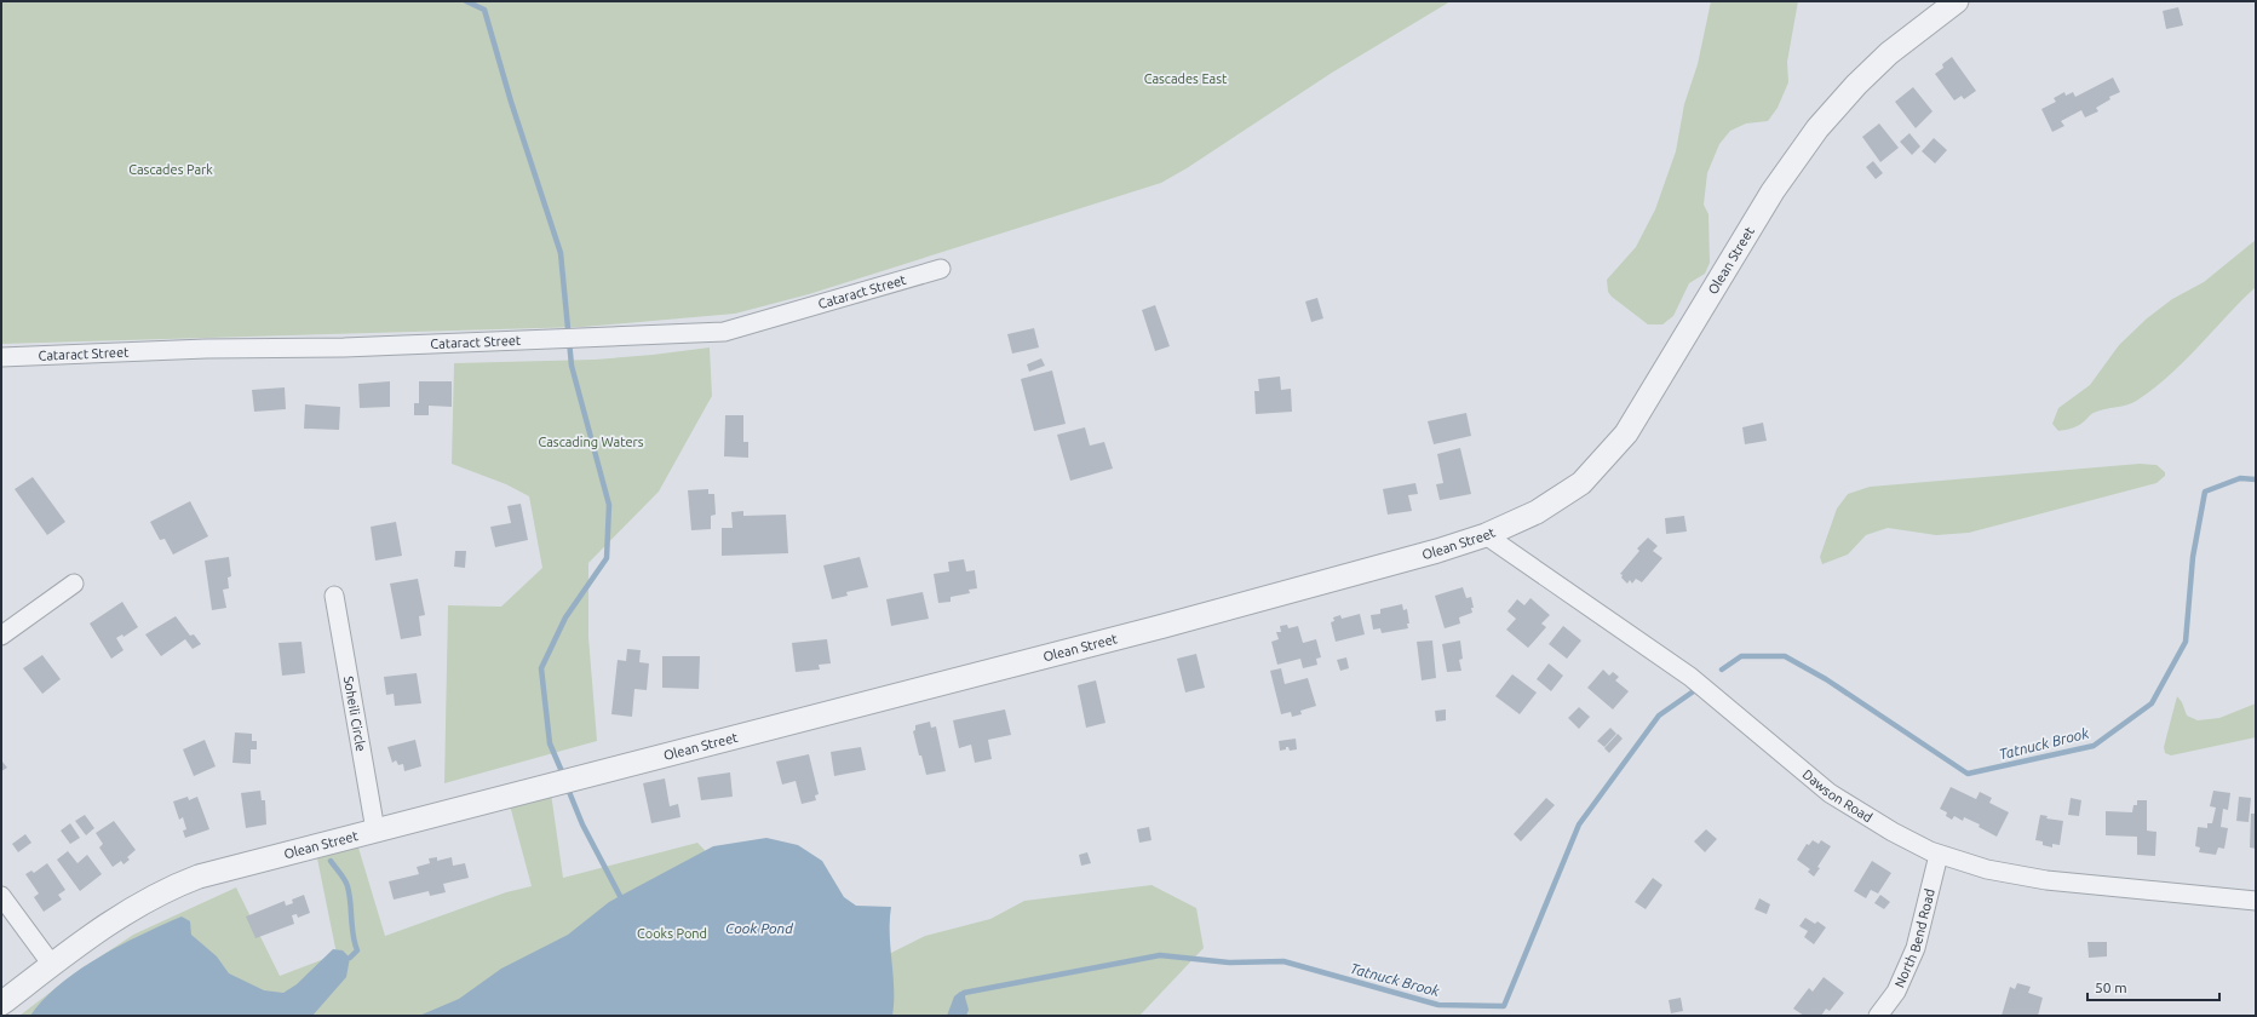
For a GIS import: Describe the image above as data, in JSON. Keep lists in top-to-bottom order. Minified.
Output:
{"streets":{"street":["Olean Street","Cataract Street","Soheili Circle","Dawson Road","North Bend Road"]},"crossings":[["Olean Street","Soheili Circle"],["Olean Street","Dawson Road"],["Dawson Road","North Bend Road"]],"water":["Tatnuck Brook","Cook Pond"],"parks":["Cascades East","Cascades Park","Cascading Waters","Cooks Pond"],"scale_bar":"50 m"}
